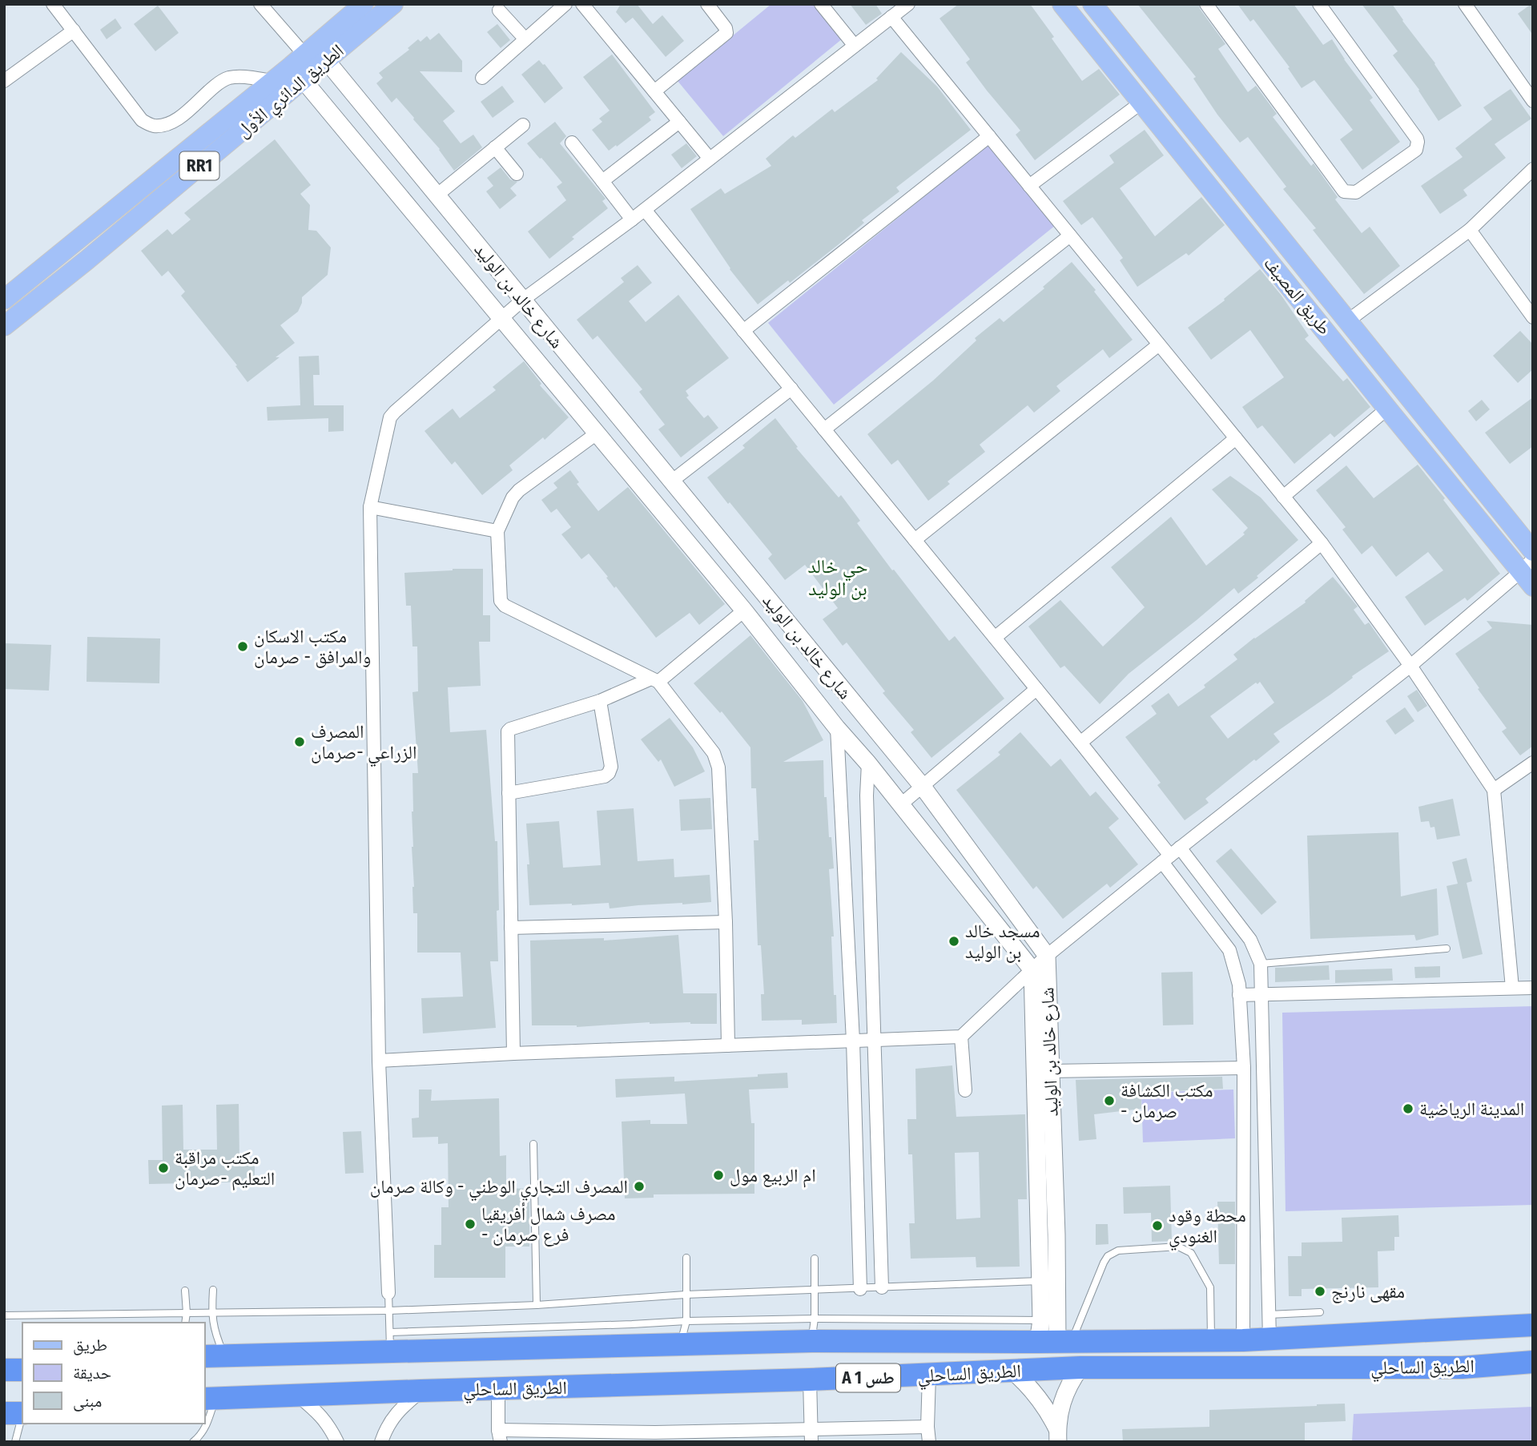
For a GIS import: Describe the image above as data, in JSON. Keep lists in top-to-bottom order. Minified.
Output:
{"streets":{"highway":["الطريق الساحلي","A 1 طس"],"main road":["الطريق الدائري الأول","RR1","طريق المصيف"],"street":["شارع خالد بن الوليد"]},"crossings":[["الطريق الدائري الأول","شارع خالد بن الوليد"],["شارع خالد بن الوليد","الطريق الساحلي"]],"districts":["حي خالد بن الوليد"],"places":["مكتب الاسكان والمرافق - صرمان","المصرف الزراعي -صرمان","مسجد خالد بن الوليد","مكتب الكشافة - صرمان","المدينة الرياضية","مكتب مراقبة التعليم -صرمان","ام الربيع مول","المصرف التجاري الوطني - وكالة صرمان","مصرف شمال أفريقيا - فرع صرمان","محطة وقود الغنودي","مقهى نارنج"],"legend":["طريق","حديقة","مبنى"]}
